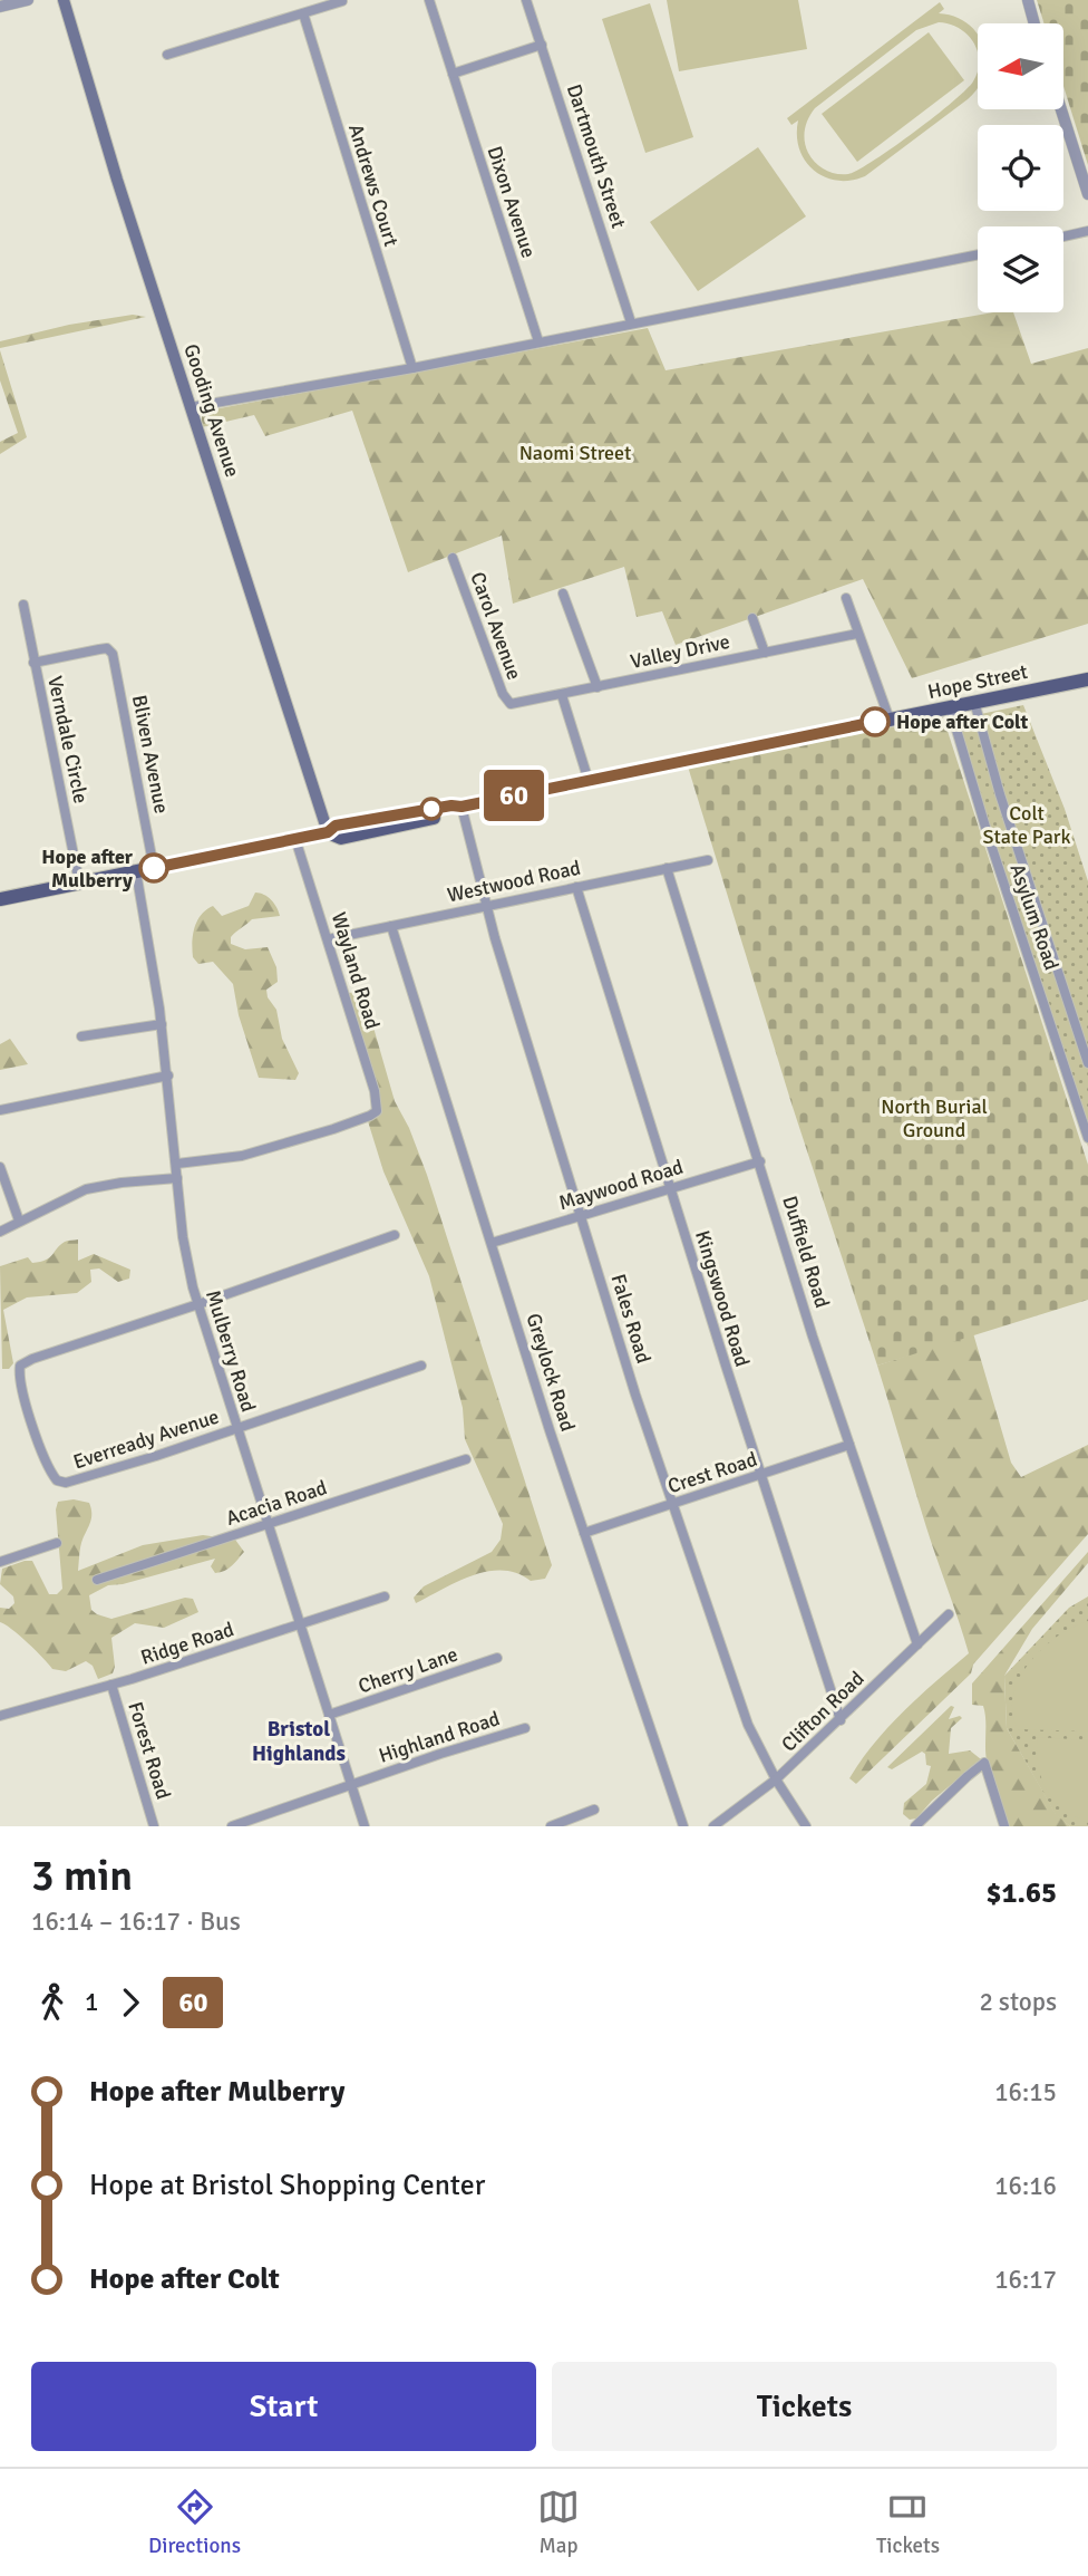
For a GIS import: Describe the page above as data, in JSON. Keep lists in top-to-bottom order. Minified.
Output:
{"streets":{"main road":["Gooding Avenue","Hope Street"],"street":["Dartmouth Street","Andrews Court","Dixon Avenue","Carol Avenue","Valley Drive","Verndale Circle","Bliven Avenue","Westwood Road","Asylum Road","Wayland Road","Maywood Road","Duffield Road","Kingswood Road","Fales Road","Mulberry Road","Greylock Road","Everready Avenue","Crest Road","Acacia Road","Ridge Road","Cherry Lane","Clifton Road","Highland Road","Forest Road"]},"crossings":[["Gooding Avenue","Hope Street"],["Carol Avenue","Valley Drive"],["Hope Street","Verndale Circle"],["Hope Street","Bliven Avenue"],["Hope Street","Asylum Road"],["Hope Street","Wayland Road"],["Hope Street","Fales Road"],["Hope Street","Mulberry Road"],["Verndale Circle","Bliven Avenue"],["Westwood Road","Wayland Road"],["Westwood Road","Duffield Road"],["Westwood Road","Kingswood Road"],["Westwood Road","Fales Road"],["Westwood Road","Greylock Road"],["Wayland Road","Mulberry Road"],["Maywood Road","Duffield Road"],["Maywood Road","Kingswood Road"],["Maywood Road","Fales Road"],["Maywood Road","Greylock Road"],["Duffield Road","Crest Road"],["Duffield Road","Clifton Road"],["Kingswood Road","Crest Road"],["Kingswood Road","Clifton Road"],["Fales Road","Crest Road"],["Fales Road","Clifton Road"],["Mulberry Road","Everready Avenue"],["Mulberry Road","Acacia Road"],["Mulberry Road","Ridge Road"],["Mulberry Road","Cherry Lane"],["Mulberry Road","Highland Road"],["Greylock Road","Crest Road"],["Ridge Road","Forest Road"]],"districts":["Bristol Highlands"],"parks":["Naomi Street","Colt State Park","North Burial Ground"],"places":["Hope after Colt","Hope after Mulberry"],"lines":["bus line 60"],"north":"left","page":{"on_map":"60","heading":["3 min","16:14 – 16:17 · Bus","$1.65"],"legs":["1","60","2 stops"],"list":[{"name":"Hope after Mulberry","value":"16:15"},{"name":"Hope at Bristol Shopping Center","value":"16:16"},{"name":"Hope after Colt","value":"16:17"}],"buttons":["Start","Tickets"],"tabs":["Directions","Map","Tickets"]}}
